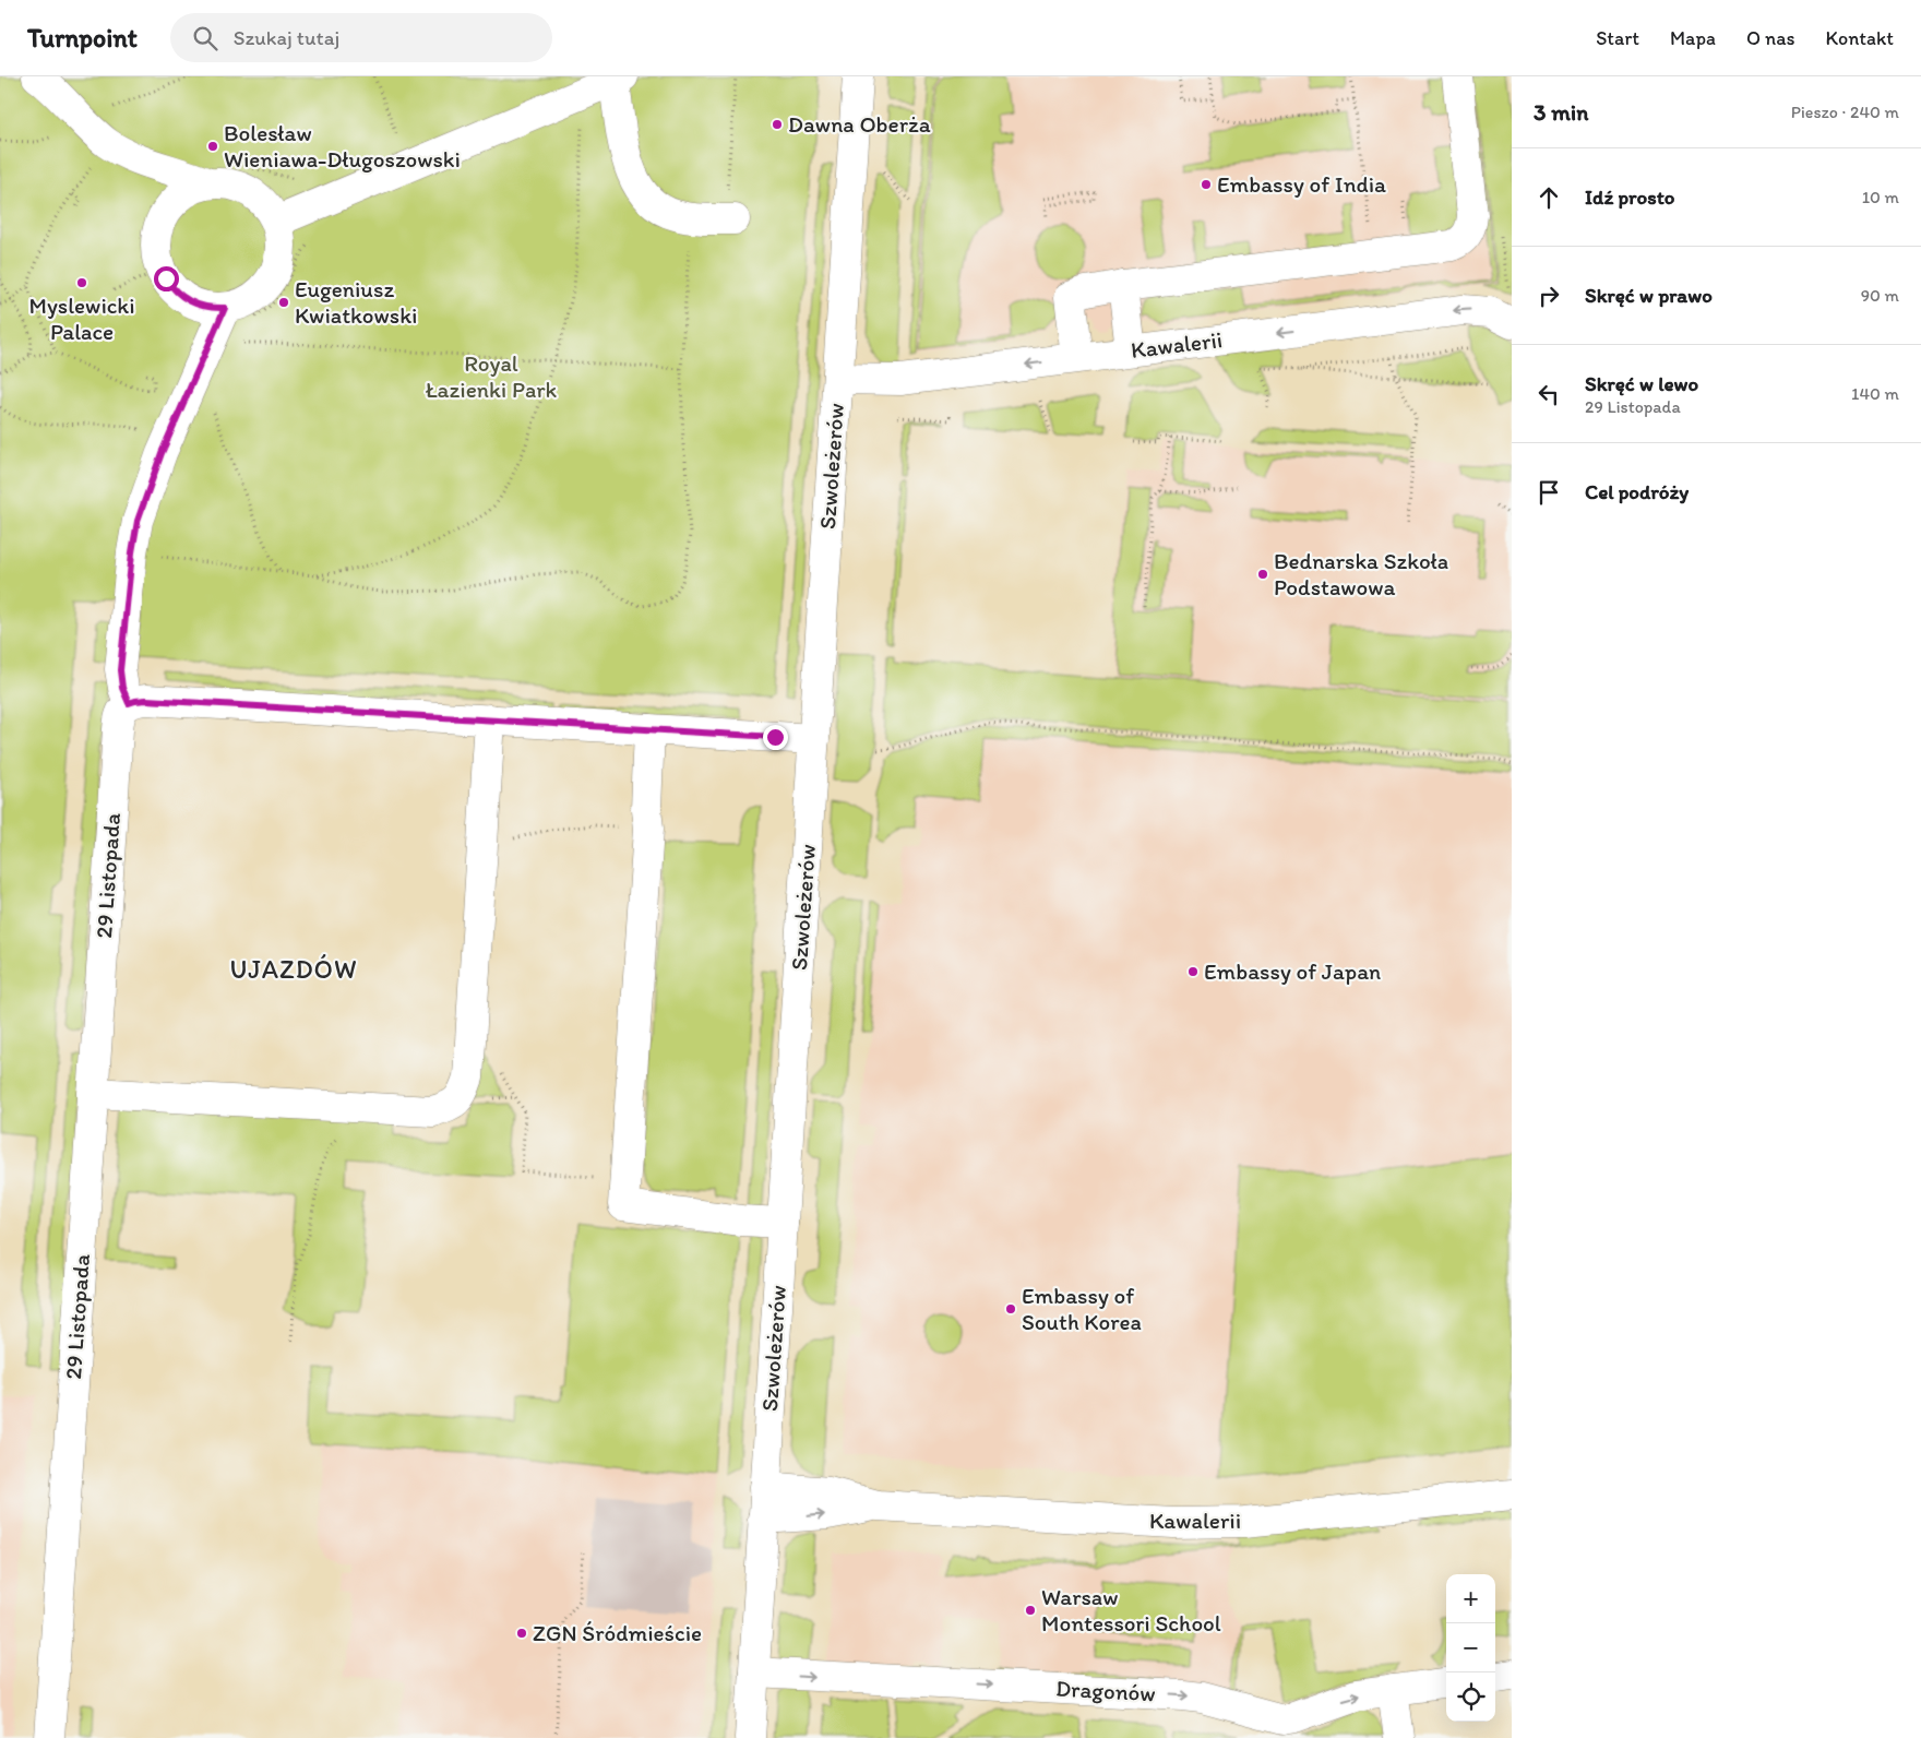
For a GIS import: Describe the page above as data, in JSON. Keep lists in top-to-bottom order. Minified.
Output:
{"streets":{"street":["Kawalerii","Szwoleżerów","29 Listopada","Dragonów"]},"crossings":[["Kawalerii","Szwoleżerów"],["Szwoleżerów","Dragonów"]],"one_way":["Dragonów"],"districts":["UJAZDÓW"],"parks":["Royal Łazienki Park"],"places":["Dawna Oberża","Bolesław Wieniawa-Długoszowski","Embassy of India","Myslewicki Palace","Eugeniusz Kwiatkowski","Bednarska Szkoła Podstawowa","Embassy of Japan","Embassy of South Korea","Warsaw Montessori School","ZGN Śródmieście"],"page":{"header":"Turnpoint","search":"Szukaj tutaj","nav":["Start","Mapa","O nas","Kontakt"],"heading":["3 min","Pieszo · 240 m"],"list":[["Idź prosto","10 m"],["Skręć w prawo","90 m"],["Skręć w lewo","29 Listopada","140 m"],"Cel podróży"],"map_buttons":["+","−"]}}
